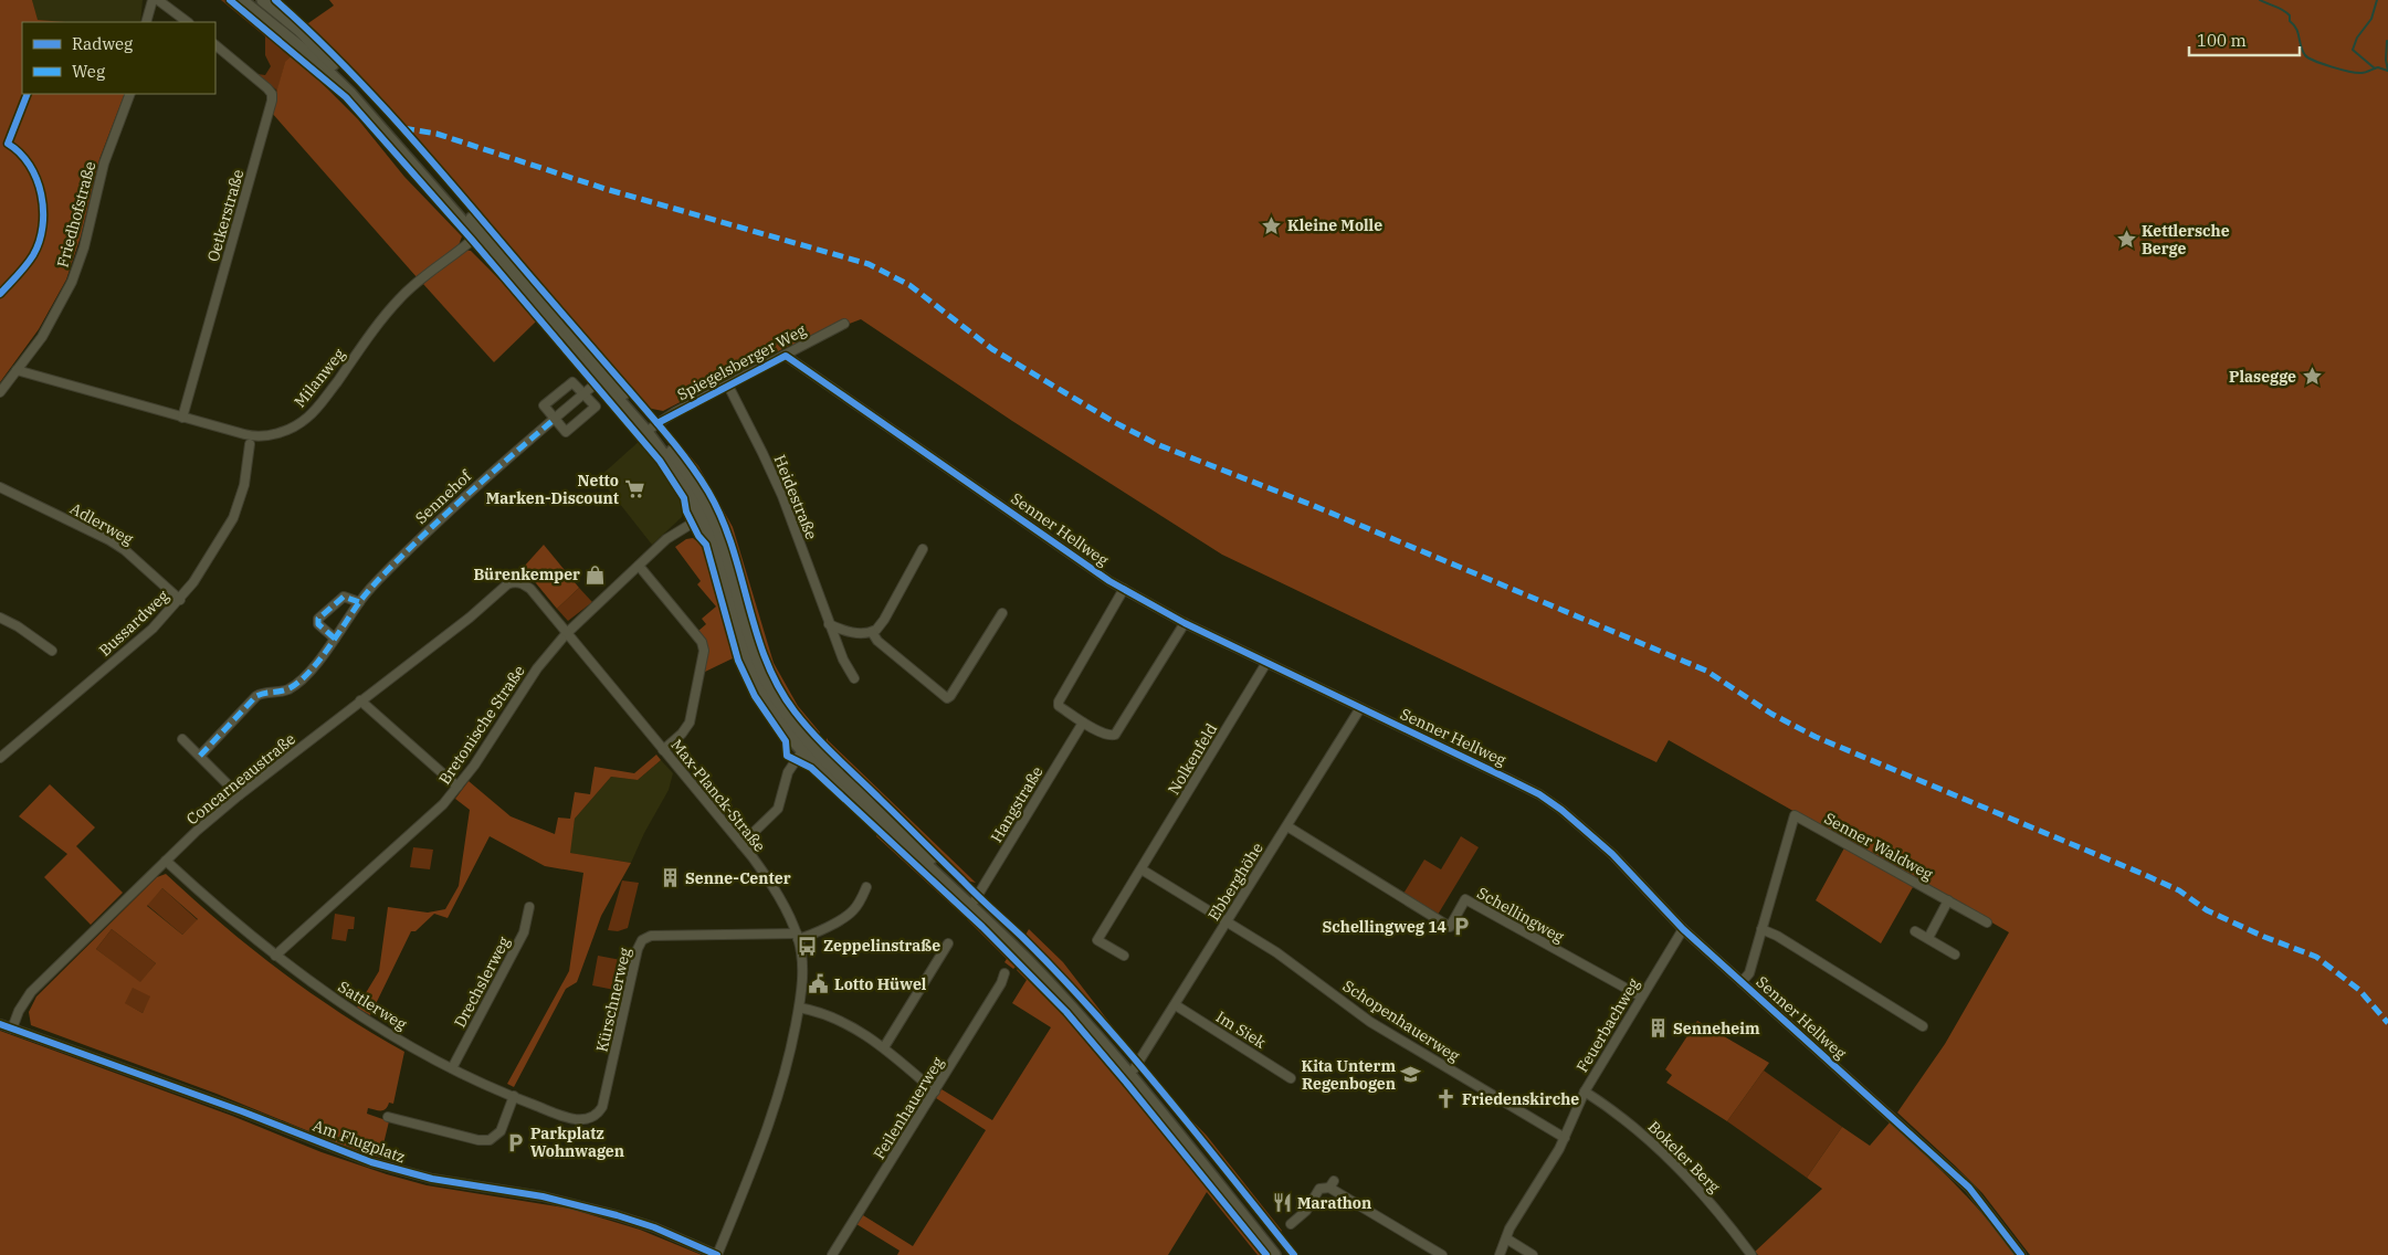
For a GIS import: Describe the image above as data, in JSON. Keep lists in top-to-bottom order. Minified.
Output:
{"streets":{"street":["Friedhofstraße","Oetkerstraße","Spiegelsberger Weg","Milanweg","Sennehof","Heidestraße","Adlerweg","Senner Hellweg","Bussardweg","Bretonische Straße","Nolkenfeld","Concarneaustraße","Max-Planck-Straße","Hangstraße","Senner Waldweg","Ebberghöhe","Schellingweg","Drechslerweg","Kürschnerweg","Sattlerweg","Schopenhauerweg","Feuerbachweg","Im Siek","Feilenhauerweg","Am Flugplatz","Bokeler Berg"]},"crossings":[["Friedhofstraße","Milanweg"],["Oetkerstraße","Milanweg"],["Spiegelsberger Weg","Heidestraße"],["Spiegelsberger Weg","Senner Hellweg"],["Adlerweg","Bussardweg"],["Senner Hellweg","Nolkenfeld"],["Senner Hellweg","Senner Waldweg"],["Senner Hellweg","Ebberghöhe"],["Senner Hellweg","Feuerbachweg"],["Bretonische Straße","Max-Planck-Straße"],["Bretonische Straße","Sattlerweg"],["Concarneaustraße","Max-Planck-Straße"],["Concarneaustraße","Sattlerweg"],["Concarneaustraße","Am Flugplatz"],["Max-Planck-Straße","Kürschnerweg"],["Max-Planck-Straße","Am Flugplatz"],["Ebberghöhe","Schellingweg"],["Ebberghöhe","Schopenhauerweg"],["Ebberghöhe","Im Siek"],["Schellingweg","Feuerbachweg"],["Drechslerweg","Sattlerweg"],["Kürschnerweg","Sattlerweg"],["Schopenhauerweg","Feuerbachweg"],["Feuerbachweg","Bokeler Berg"]],"places":{"place":["Kleine Molle","Kettlersche Berge","Plasegge"],"supermarket":["Netto Marken-Discount"],"shop":["Bürenkemper"],"building":["Senne-Center","Senneheim"],"parking":["Schellingweg 14","Parkplatz Wohnwagen"],"bus stop":["Zeppelinstraße"],"public building":["Lotto Hüwel"],"school or university":["Kita Unterm Regenbogen"],"church":["Friedenskirche"],"restaurant":["Marathon"]},"legend":["Radweg","Weg"],"scale_bar":"100 m"}
